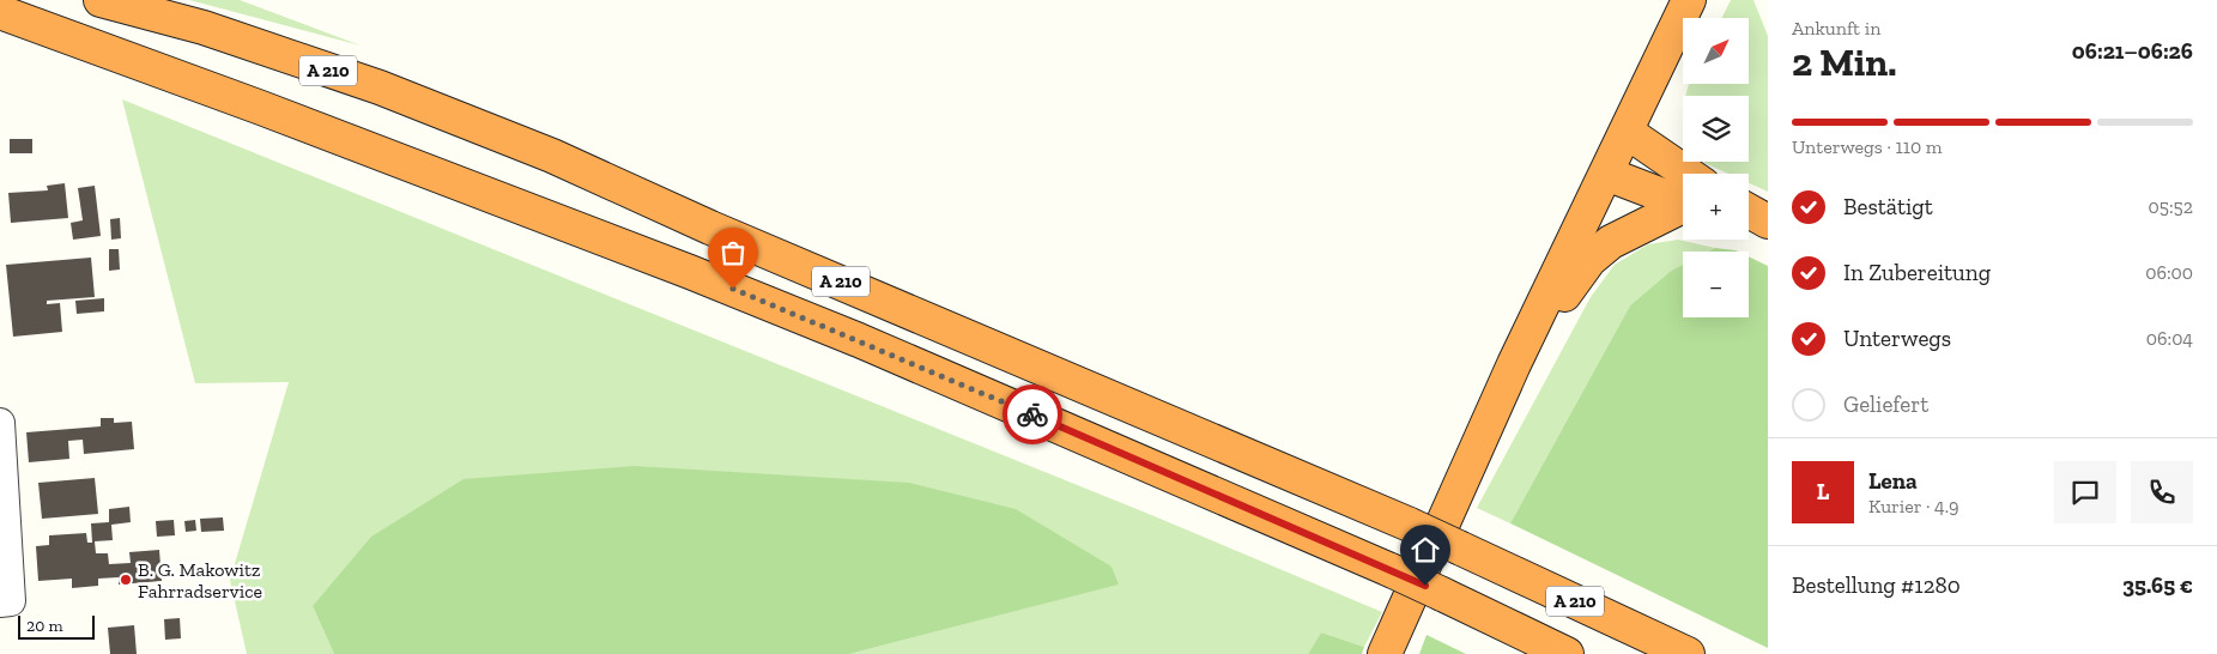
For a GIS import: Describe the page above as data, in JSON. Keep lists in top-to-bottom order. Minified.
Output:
{"streets":{"highway":["A 210"]},"places":["B. G. Makowitz Fahrradservice"],"scale_bar":"20 m","north":"top right","page":{"heading":["2 Min.","Ankunft in","06:21–06:26"],"panel":["Lena","Kurier · 4.9","Bestellung #1280","35.65 €"],"map_buttons":["+","−"],"bar":"Unterwegs · 110 m","list":[["Bestätigt","05:52"],["In Zubereitung","06:00"],["Unterwegs","06:04"],"Geliefert"],"round":"L","scale":"20 m"}}
